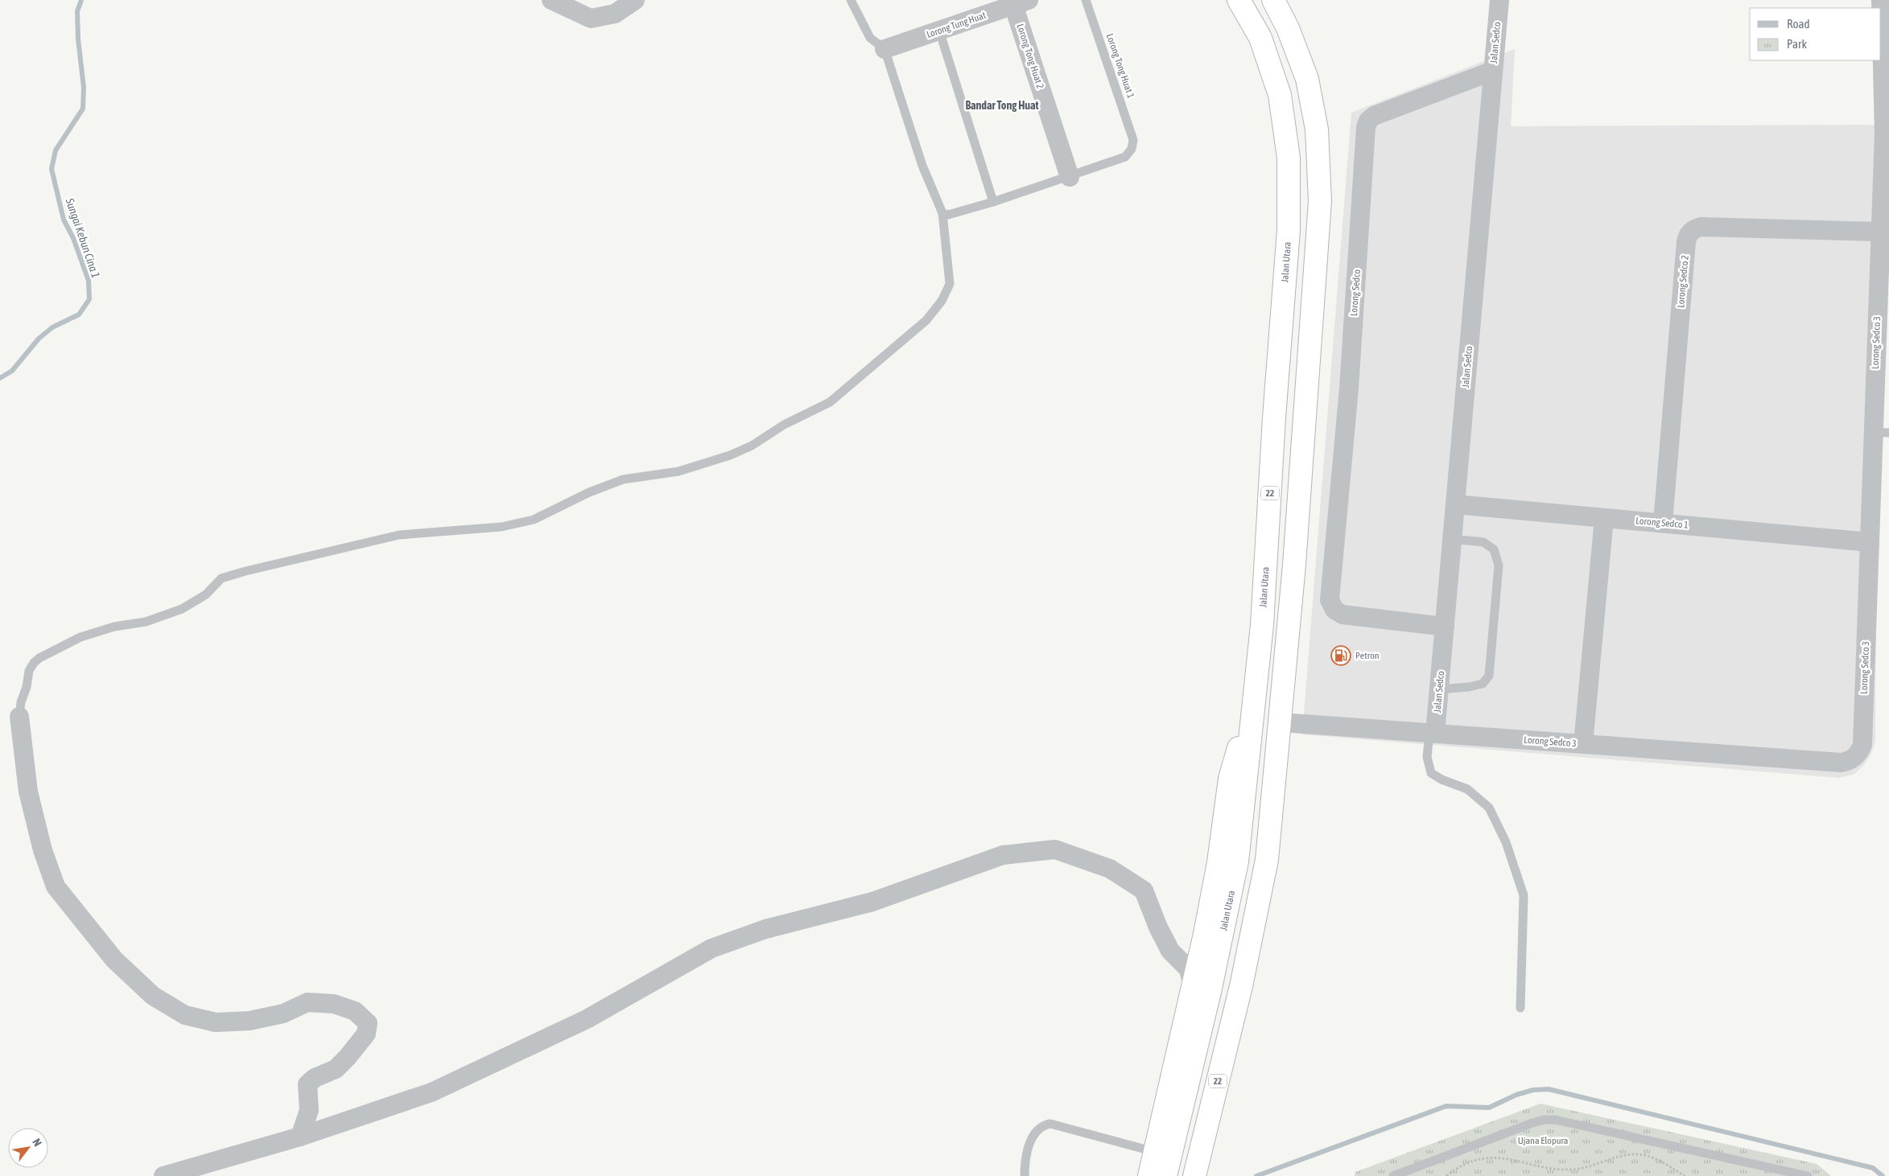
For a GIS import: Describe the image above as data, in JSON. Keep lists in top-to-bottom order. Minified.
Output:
{"streets":{"highway":["Jalan Utara","22"],"street":["Lorong Tung Huat","Jalan Sedco","Lorong Tong Huat 2","Lorong Sedco 2","Lorong Sedco","Lorong Sedco 3","Lorong Sedco 1"],"lane":["Lorong Tong Huat 1"]},"crossings":[["Lorong Tung Huat","Lorong Tong Huat 2"],["Jalan Sedco","Lorong Sedco"],["Jalan Sedco","Lorong Sedco 3"],["Jalan Sedco","Lorong Sedco 1"],["Lorong Tong Huat 2","Lorong Tong Huat 1"],["Lorong Sedco 2","Lorong Sedco 3"],["Lorong Sedco 2","Lorong Sedco 1"],["Lorong Sedco 3","22"],["Lorong Sedco 3","Lorong Sedco 1"]],"districts":["Bandar Tong Huat"],"water":["Sungai Kebun Cina 1"],"parks":["Ujana Elopura"],"places":{"fuel station":["Petron"]},"legend":["Road","Park"],"north":"top right"}
